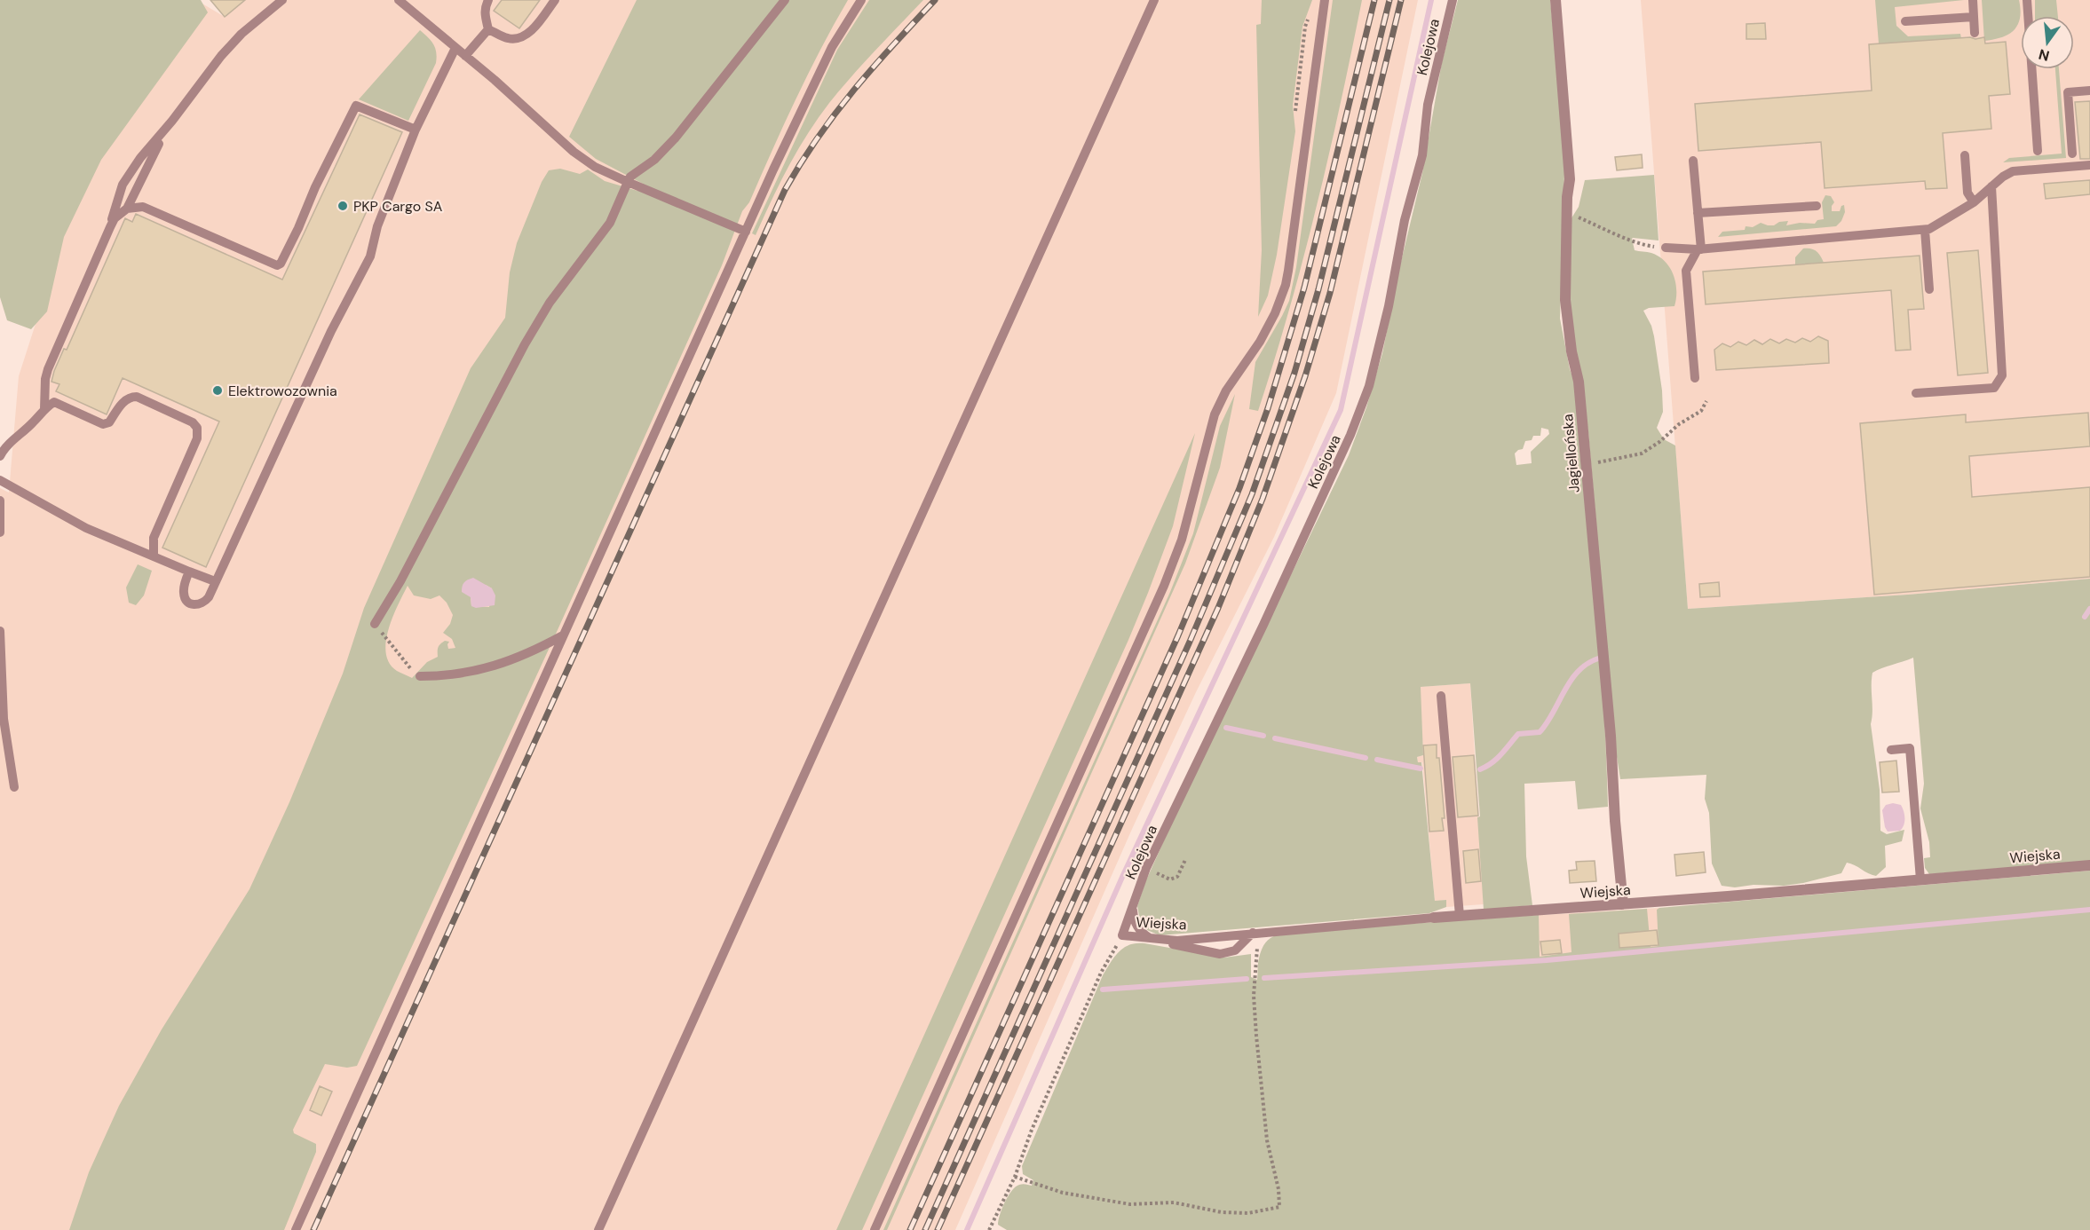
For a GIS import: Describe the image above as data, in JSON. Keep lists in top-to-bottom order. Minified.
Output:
{"streets":{"street":["Jagiellońska","Wiejska"],"lane":["Kolejowa"]},"crossings":[["Kolejowa","Wiejska"],["Jagiellońska","Wiejska"]],"places":["PKP Cargo SA","Elektrowozownia"],"north":"bottom"}
